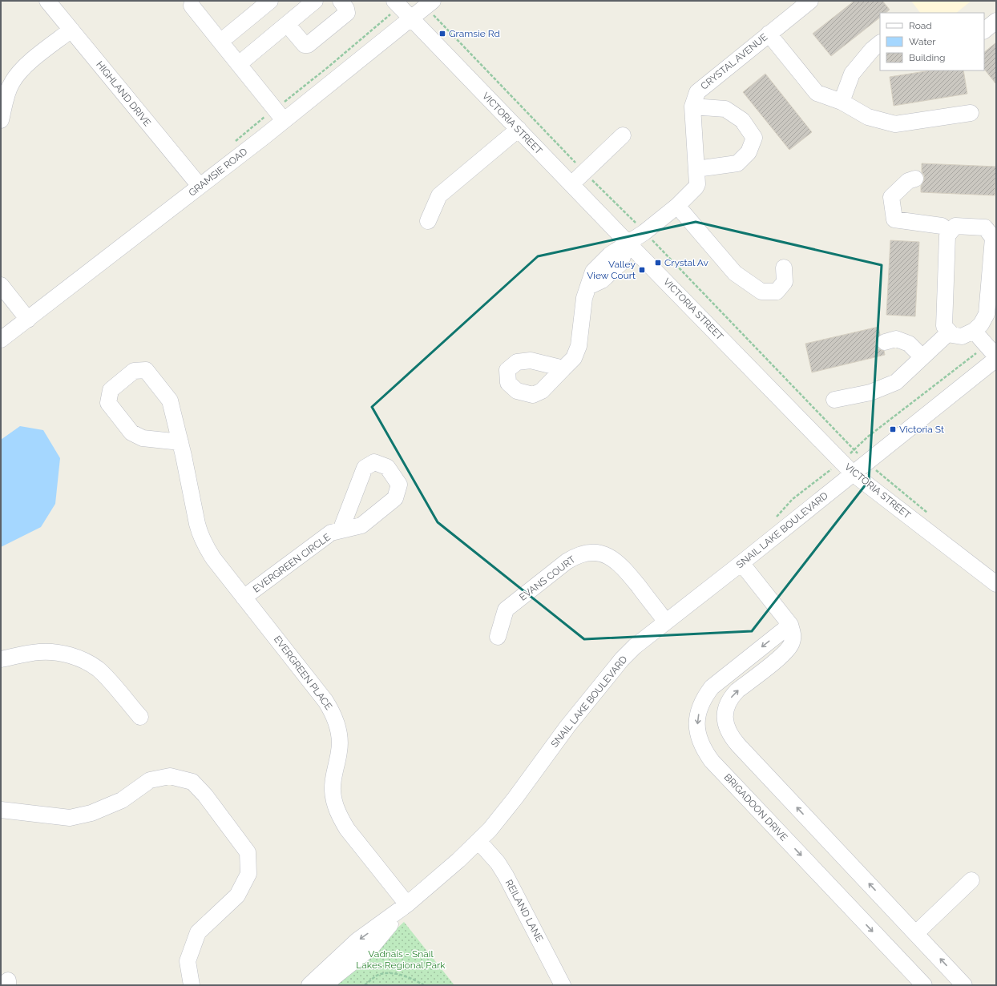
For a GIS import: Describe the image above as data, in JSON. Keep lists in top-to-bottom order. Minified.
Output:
{"streets":{"street":["CRYSTAL AVENUE","HIGHLAND DRIVE","VICTORIA STREET","GRAMSIE ROAD","SNAIL LAKE BOULEVARD","EVERGREEN CIRCLE","EVANS COURT","EVERGREEN PLACE","BRIGADOON DRIVE","REILAND LANE"]},"crossings":[["CRYSTAL AVENUE","VICTORIA STREET"],["HIGHLAND DRIVE","GRAMSIE ROAD"],["VICTORIA STREET","GRAMSIE ROAD"],["VICTORIA STREET","SNAIL LAKE BOULEVARD"],["SNAIL LAKE BOULEVARD","EVANS COURT"],["SNAIL LAKE BOULEVARD","EVERGREEN PLACE"],["SNAIL LAKE BOULEVARD","REILAND LANE"],["EVERGREEN CIRCLE","EVERGREEN PLACE"]],"parks":["Vadnais - Snail Lakes Regional Park"],"places":{"transit":["Gramsie Rd","Crystal Av","Valley View Court","Victoria St"]},"legend":["Road","Water","Building"]}
